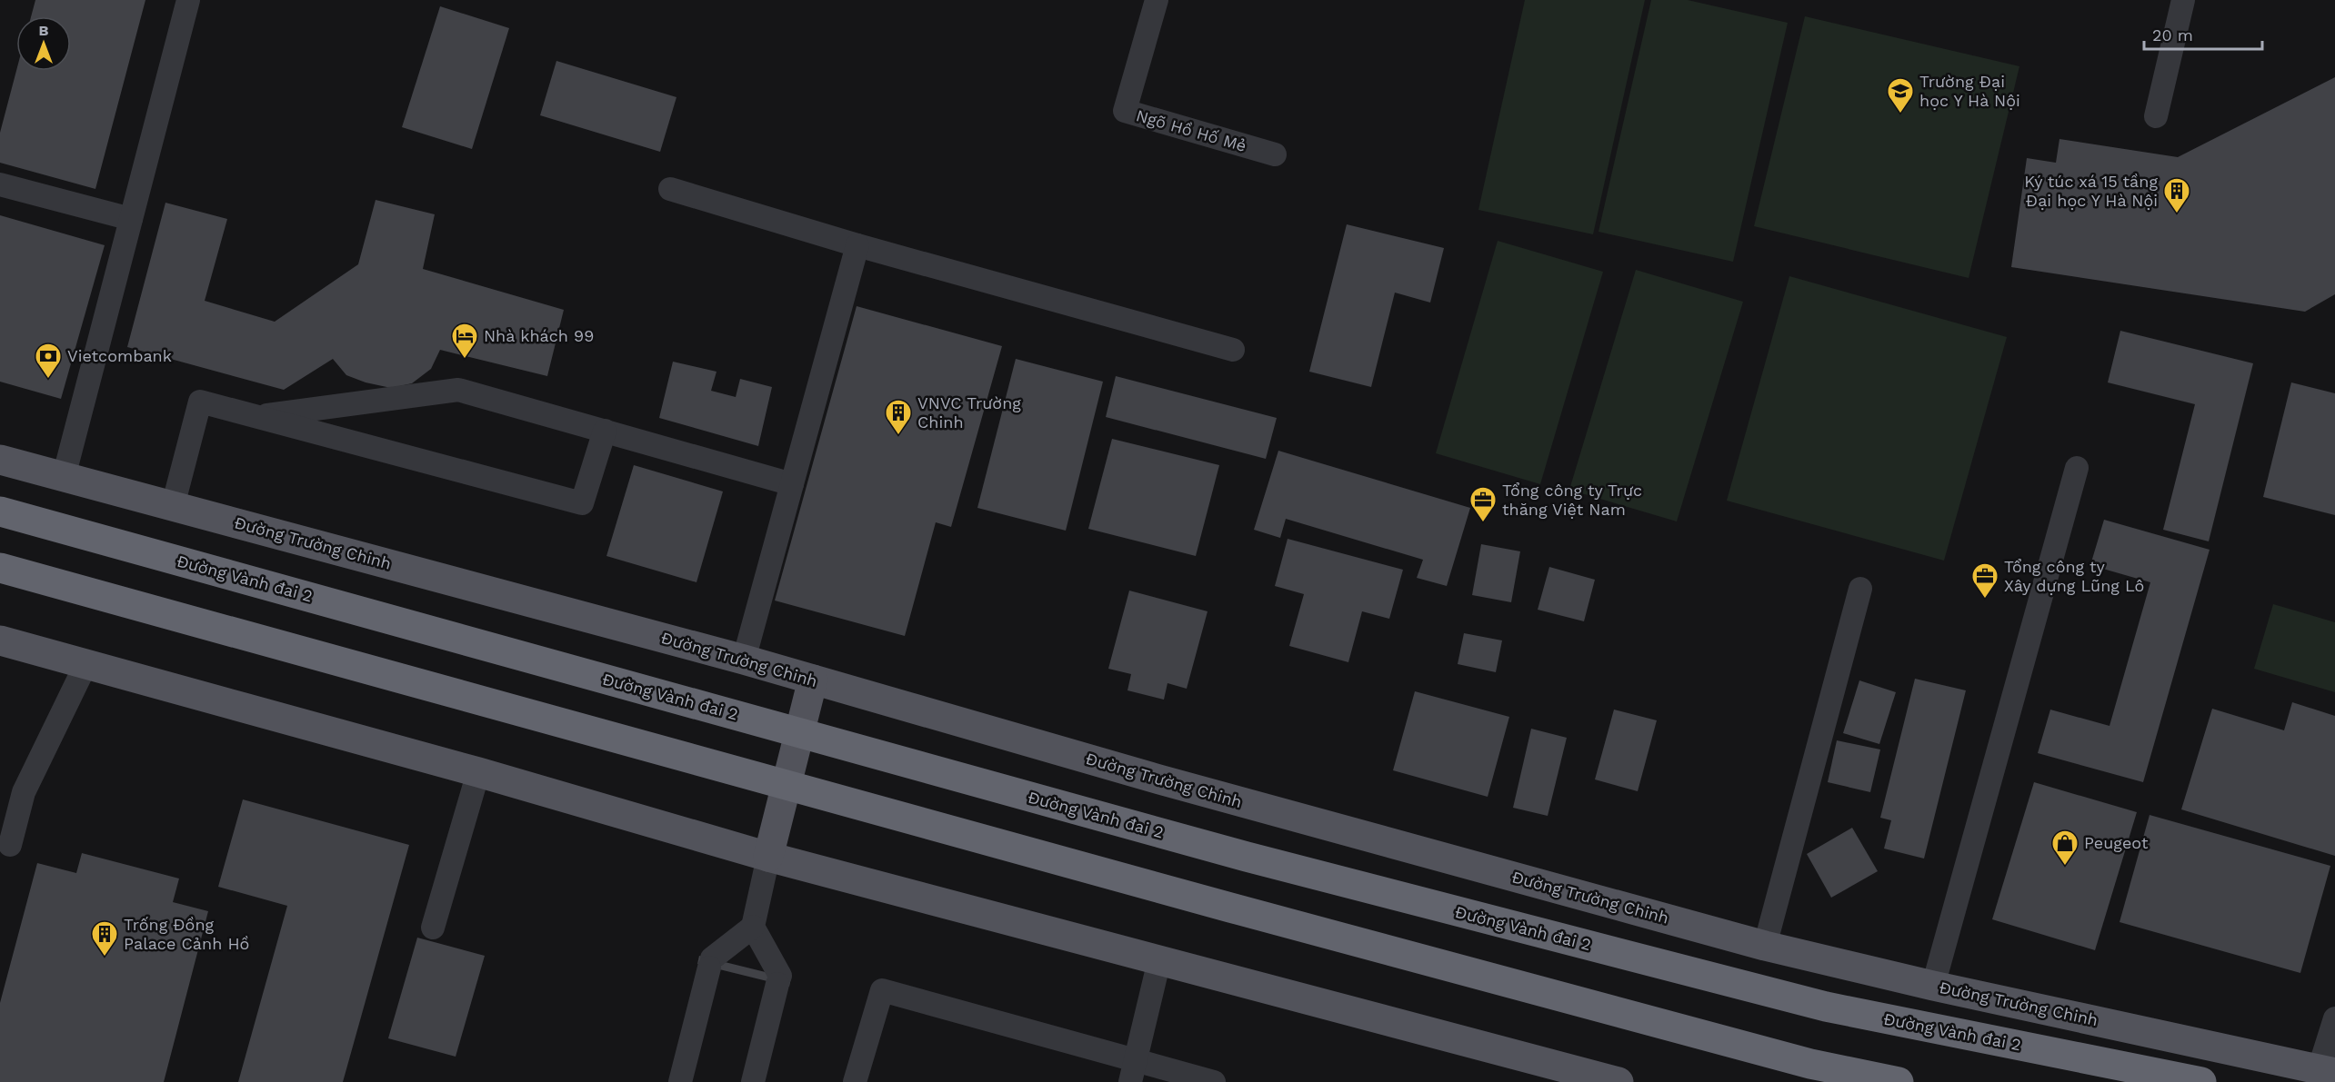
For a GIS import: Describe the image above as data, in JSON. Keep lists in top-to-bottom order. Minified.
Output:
{"streets":{"highway":["Đường Vành đai 2"],"main road":["Đường Trường Chinh"],"lane":["Ngõ Hồ Hố Mẻ"]},"places":{"school or university":["Trường Đại học Y Hà Nội"],"building":["Ký túc xá 15 tầng Đại học Y Hà Nội","VNVC Trường Chinh","Trống Đồng Palace Cảnh Hồ"],"hotel":["Nhà khách 99"],"bank":["Vietcombank"],"office":["Tổng công ty Trực thăng Việt Nam","Tổng công ty Xây dựng Lũng Lô"],"shop":["Peugeot"]},"scale_bar":"20 m","north":"top"}
